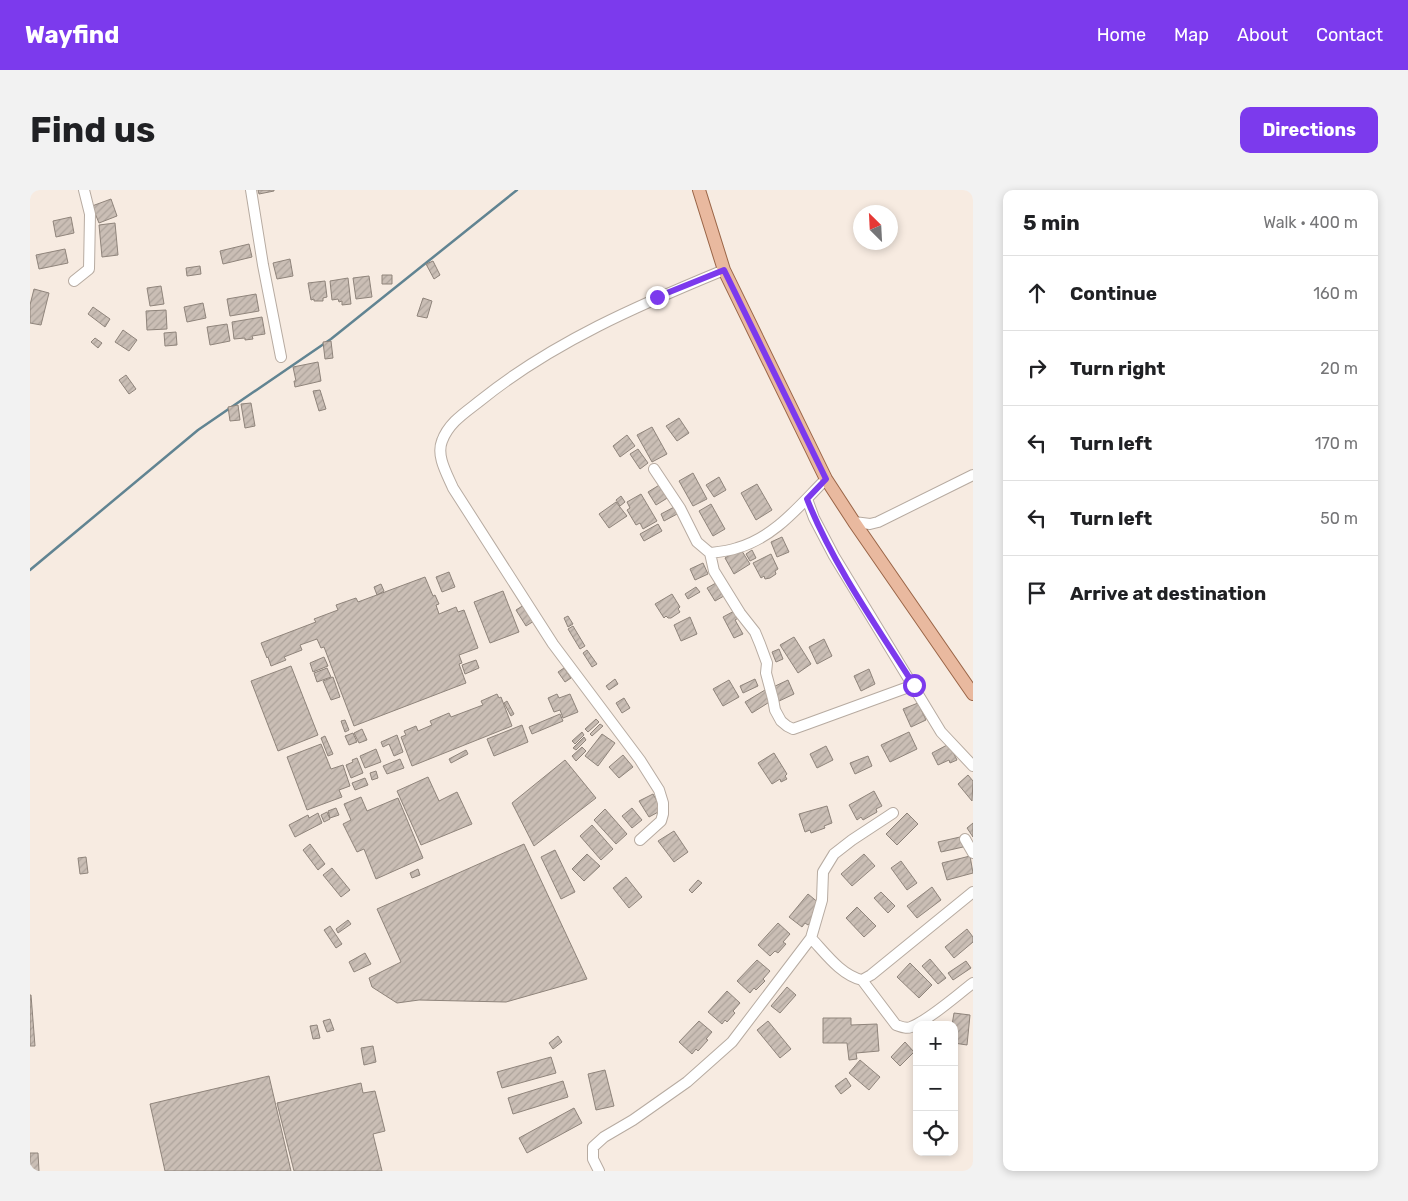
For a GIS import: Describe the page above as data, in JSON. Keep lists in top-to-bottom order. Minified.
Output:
{"north":"top left","page":{"header":"Wayfind","nav":["Home","Map","About","Contact"],"buttons":"Directions","title":"Find us","heading":["5 min","Walk · 400 m"],"list":[["Continue","160 m"],["Turn right","20 m"],["Turn left","170 m"],["Turn left","50 m"],"Arrive at destination"],"map_buttons":["+","−"]}}
